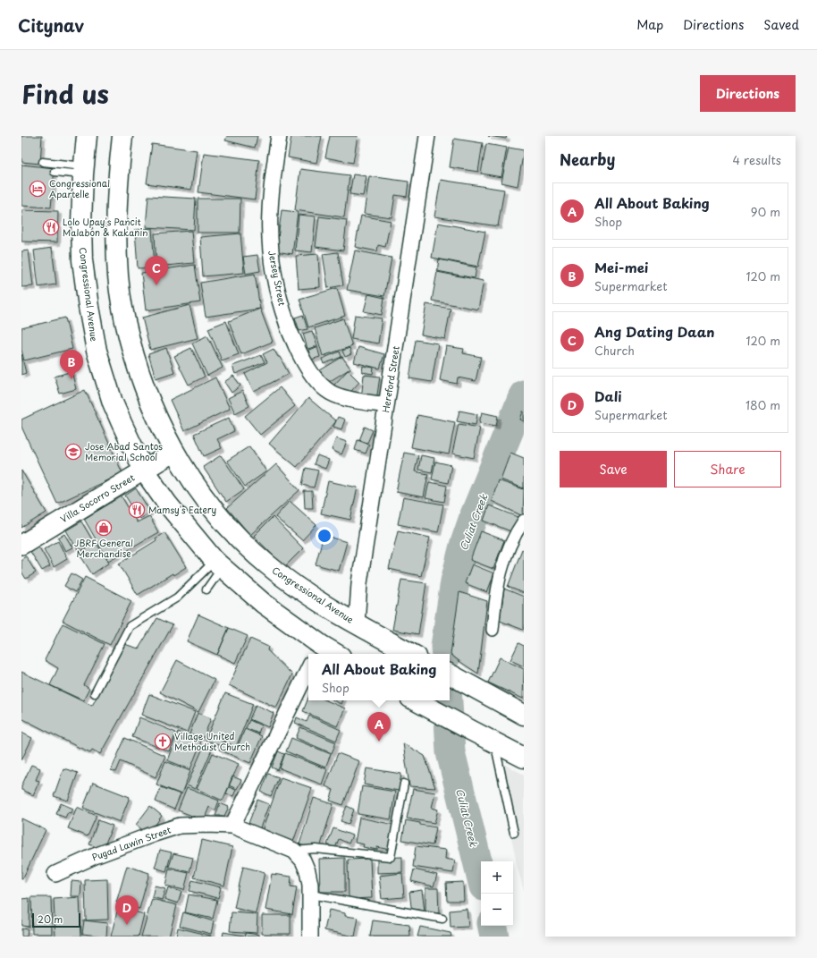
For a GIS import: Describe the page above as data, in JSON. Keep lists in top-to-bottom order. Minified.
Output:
{"streets":{"main road":["Congressional Avenue"],"street":["Jersey Street","Hereford Street","Villa Socorro Street","Pugad Lawin Street"]},"crossings":[["Jersey Street","Hereford Street"],["Congressional Avenue","Hereford Street"],["Congressional Avenue","Villa Socorro Street"]],"water":["Culiat Creek"],"places":{"hotel":["Congressional Apartelle"],"restaurant":["Lolo Upay's Pancit Malabon & Kakanin","Mamsy's Eatery"],"school or university":["Jose Abad Santos Memorial School"],"shop":["JBRF General Merchandise"],"church":["Village United Methodist Church"]},"scale_bar":"20 m","page":{"header":"Citynav","nav":["Map","Directions","Saved"],"title":"Find us","buttons":["Directions",["Save","Share"]],"heading":["Nearby","4 results"],"list":[{"mark":"A","name":"All About Baking","note":"Shop","value":"90 m"},{"mark":"B","name":"Mei-mei","note":"Supermarket","value":"120 m"},{"mark":"C","name":"Ang Dating Daan","note":"Church","value":"120 m"},{"mark":"D","name":"Dali","note":"Supermarket","value":"180 m"}],"pins":["C","B","A","D"],"popup":["All About Baking","Shop"],"map_buttons":["+","−"],"scale":"20 m"}}
